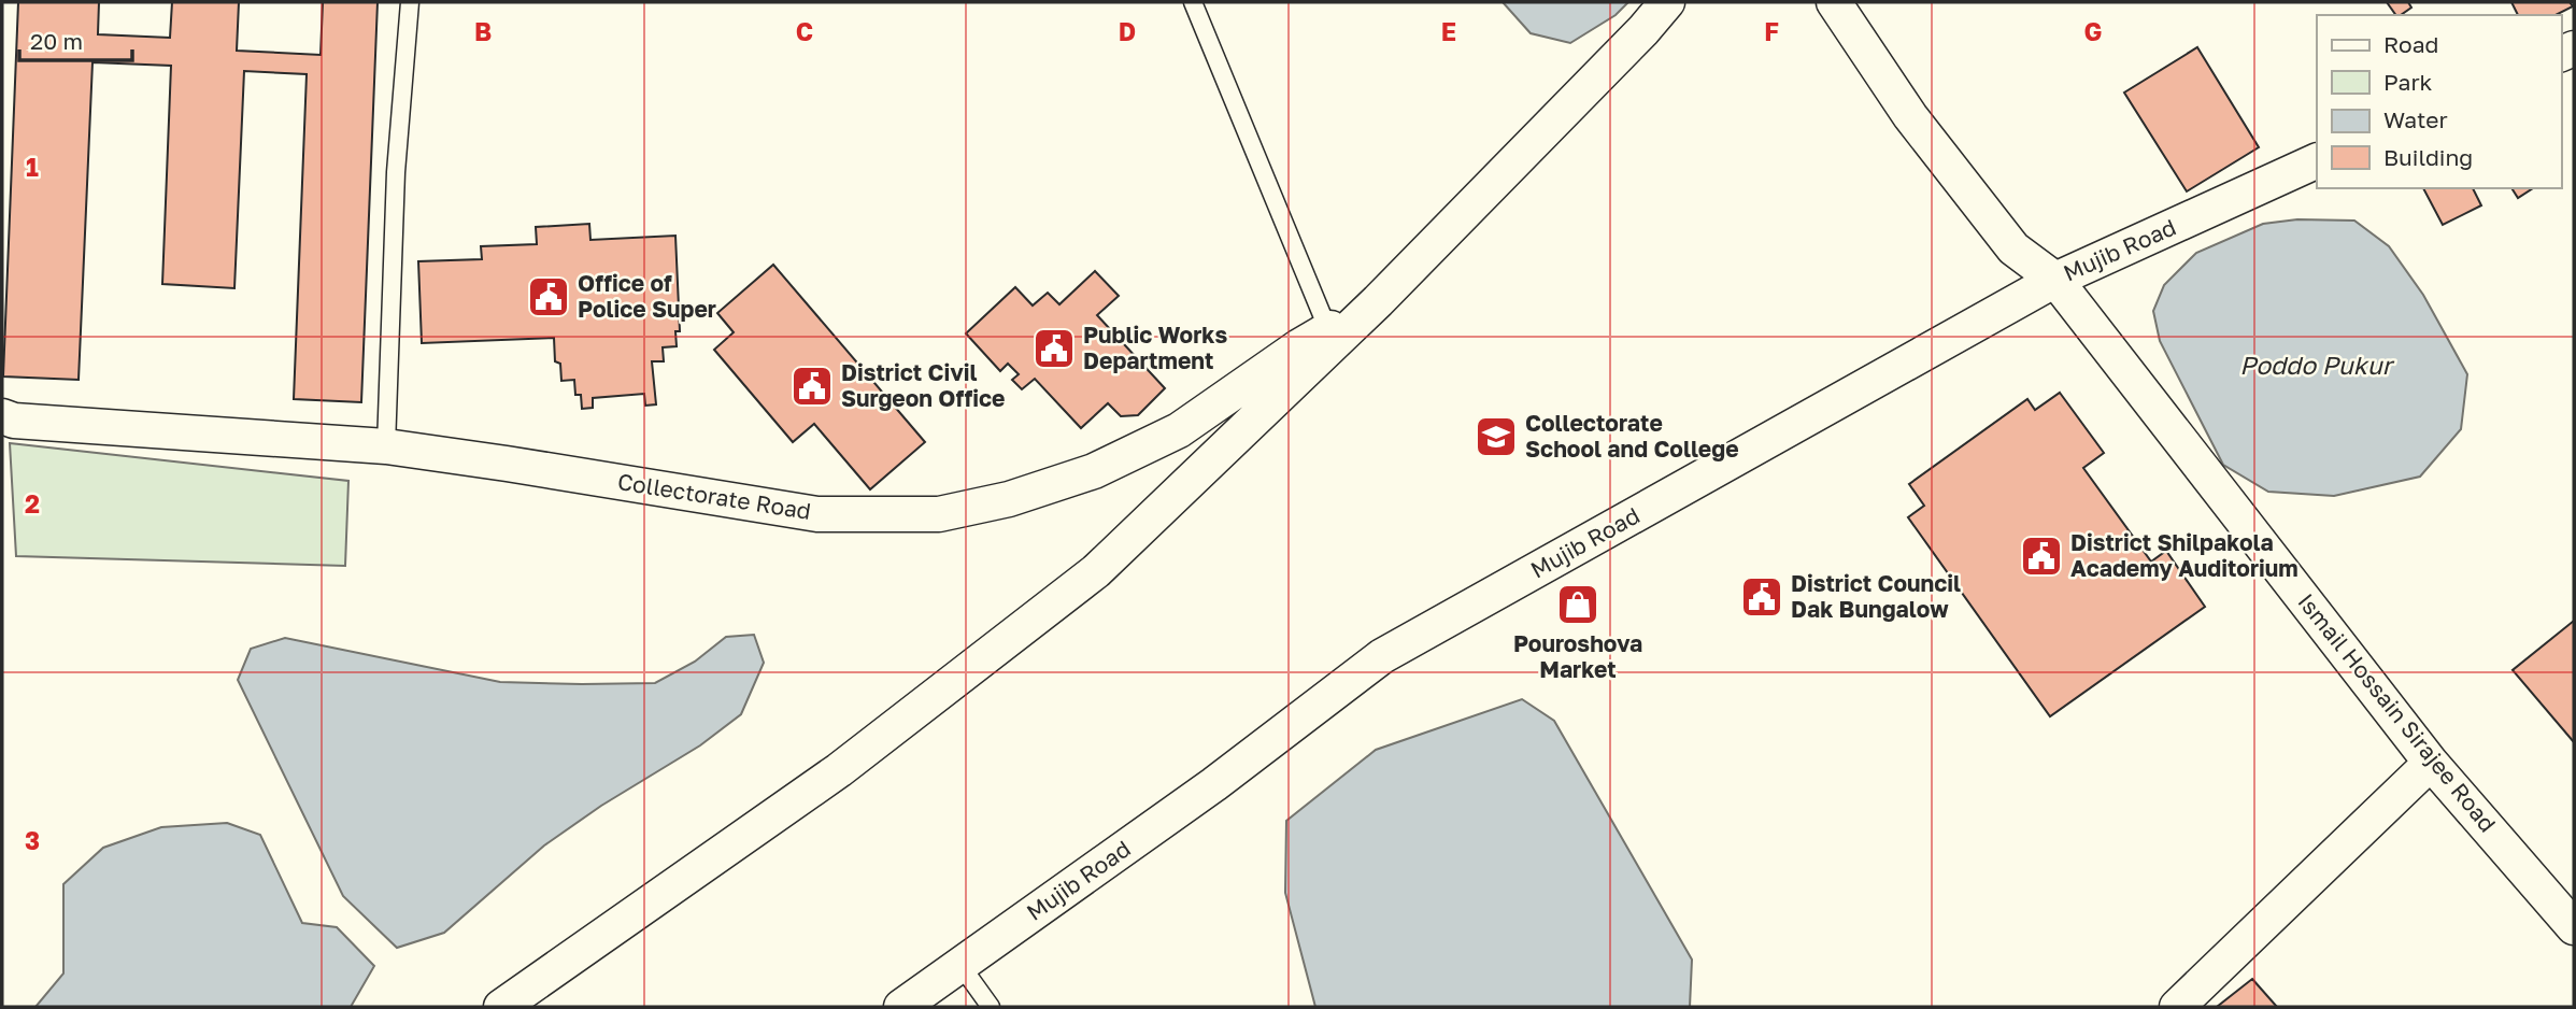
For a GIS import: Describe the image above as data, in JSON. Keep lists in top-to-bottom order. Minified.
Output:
{"streets":{"street":["Mujib Road","Collectorate Road","Ismail Hossain Sirajee Road"]},"crossings":[["Mujib Road","Ismail Hossain Sirajee Road"]],"water":["Poddo Pukur"],"places":{"public building":["Office of Police Super","Public Works Department","District Civil Surgeon Office","District Shilpakola Academy Auditorium","District Council Dak Bungalow"],"school or university":["Collectorate School and College"],"shop":["Pouroshova Market"]},"legend":["Road","Park","Water","Building"],"scale_bar":"20 m","grid":{"columns":["B","C","D","E","F","G"],"rows":["1","2","3"]}}
